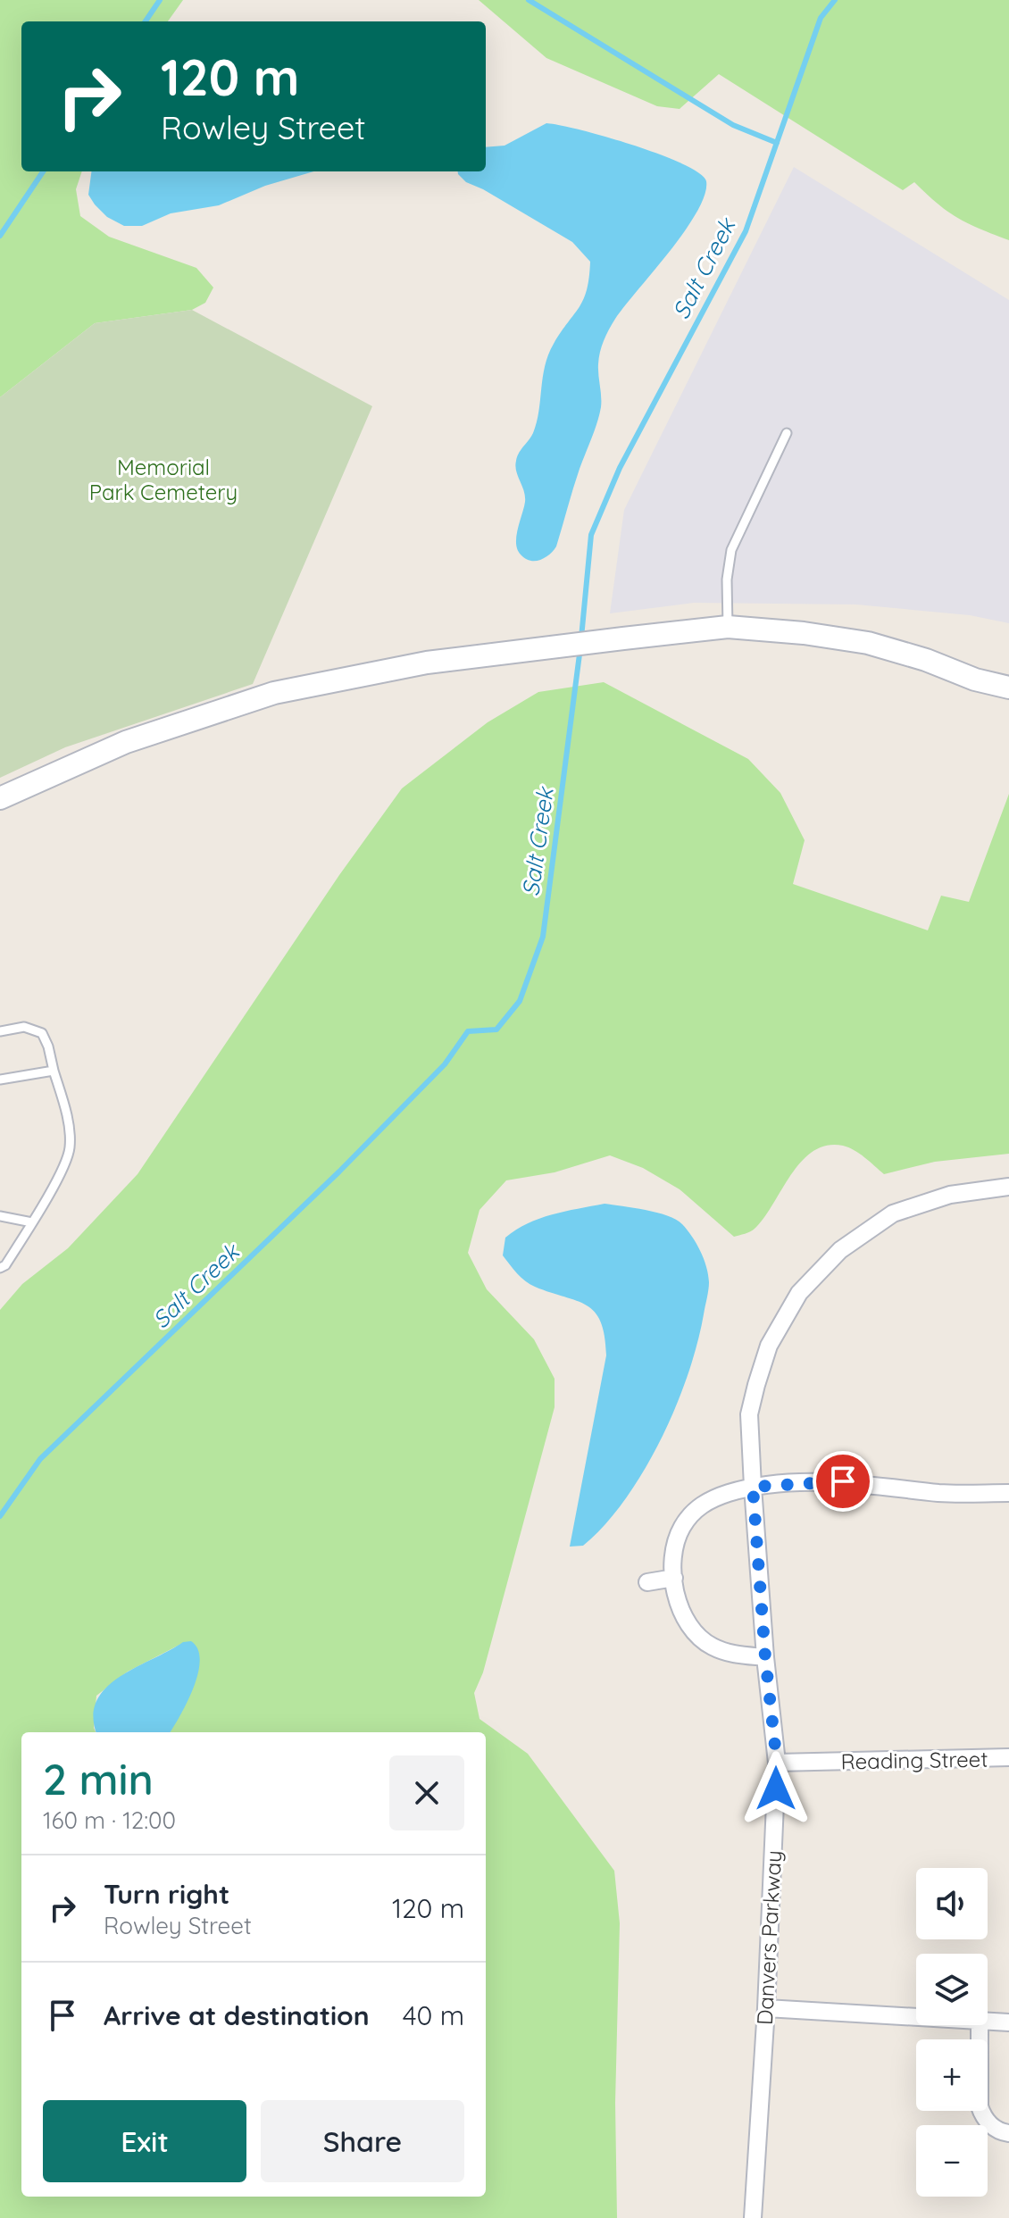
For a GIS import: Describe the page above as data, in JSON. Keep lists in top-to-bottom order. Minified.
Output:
{"streets":{"street":["Reading Street","Danvers Parkway"]},"crossings":[["Reading Street","Danvers Parkway"]],"water":["Salt Creek"],"parks":["Memorial Park Cemetery"],"page":{"turn":["120 m","Rowley Street"],"heading":["2 min","160 m · 12:00"],"list":[{"name":"Turn right","note":"Rowley Street","value":"120 m"},{"name":"Arrive at destination","value":"40 m"}],"map_buttons":["+","−"],"buttons":["Exit","Share"]}}
